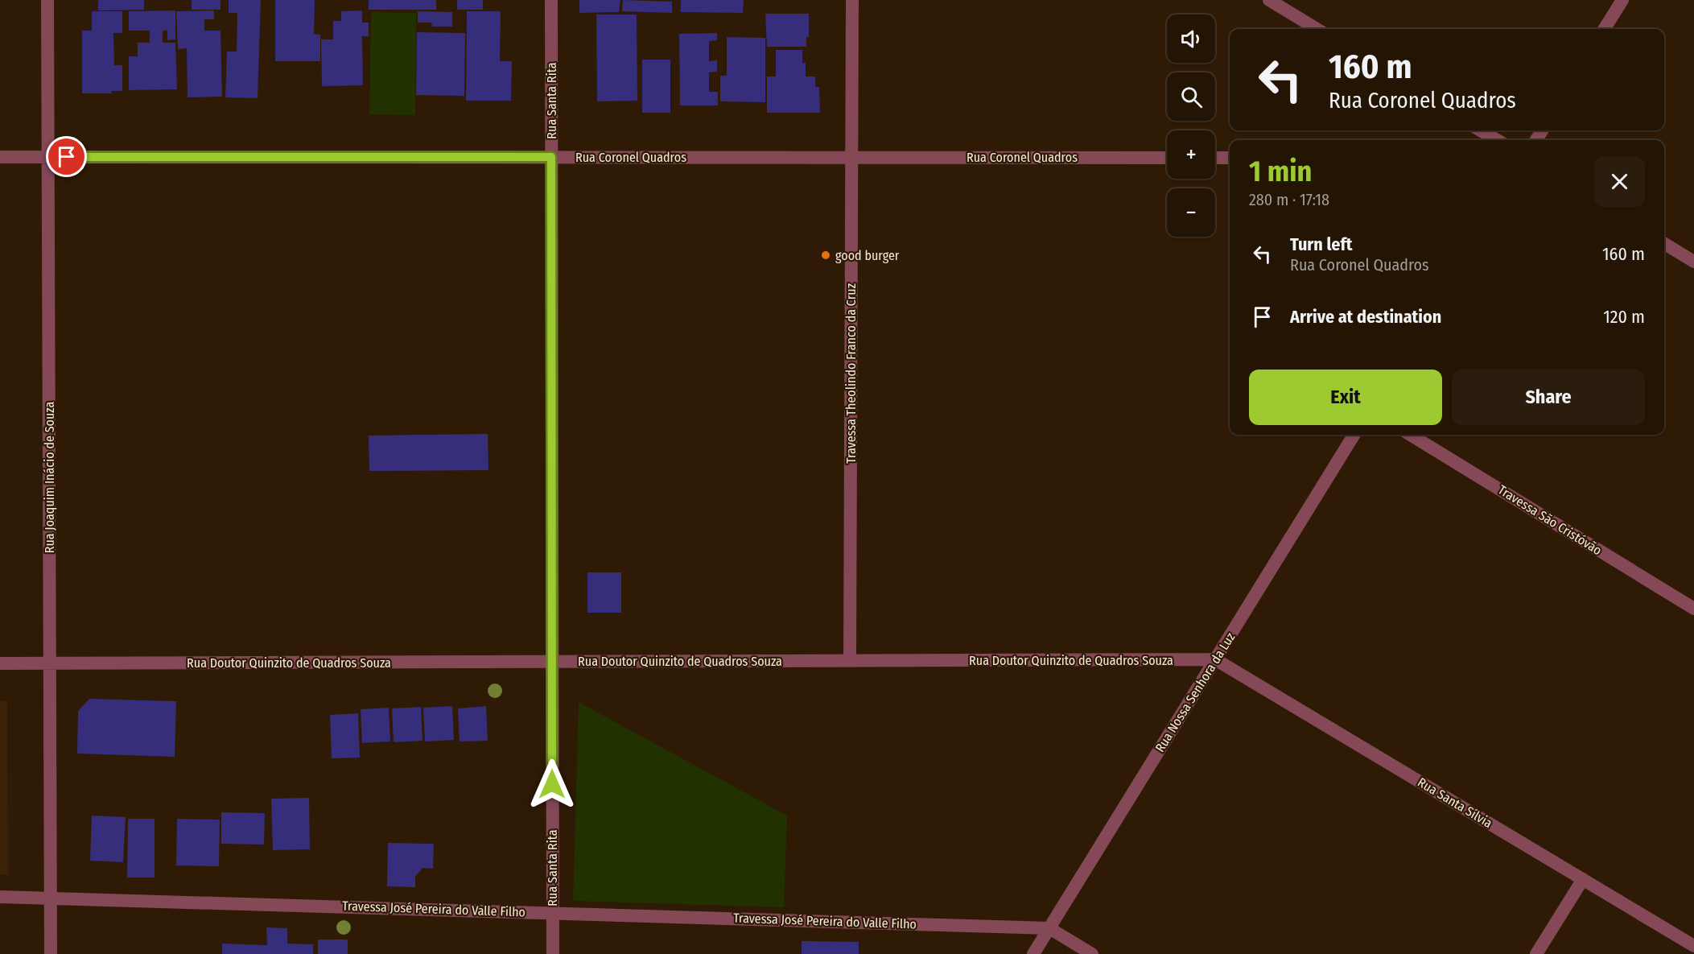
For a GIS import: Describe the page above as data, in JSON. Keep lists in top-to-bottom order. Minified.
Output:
{"streets":{"street":["Rua Santa Rita","Rua Coronel Quadros","Travessa Theolindo Franco da Cruz","Rua Joaquim Inácio de Souza","Travessa São Cristóvão","Rua Doutor Quinzito de Quadros Souza","Rua Nossa Senhora da Luz","Rua Santa Sílvia","Travessa José Pereira do Valle Filho"]},"crossings":[["Rua Santa Rita","Rua Coronel Quadros"],["Rua Santa Rita","Rua Doutor Quinzito de Quadros Souza"],["Rua Santa Rita","Travessa José Pereira do Valle Filho"],["Rua Coronel Quadros","Travessa Theolindo Franco da Cruz"],["Rua Coronel Quadros","Rua Joaquim Inácio de Souza"],["Travessa Theolindo Franco da Cruz","Rua Doutor Quinzito de Quadros Souza"],["Rua Joaquim Inácio de Souza","Rua Doutor Quinzito de Quadros Souza"],["Rua Joaquim Inácio de Souza","Travessa José Pereira do Valle Filho"],["Rua Doutor Quinzito de Quadros Souza","Rua Nossa Senhora da Luz"],["Rua Doutor Quinzito de Quadros Souza","Rua Santa Sílvia"],["Rua Nossa Senhora da Luz","Rua Santa Sílvia"],["Rua Nossa Senhora da Luz","Travessa José Pereira do Valle Filho"]],"places":["good burger"],"page":{"map_buttons":["+","−"],"turn":["160 m","Rua Coronel Quadros"],"heading":["1 min","280 m · 17:18"],"list":[{"name":"Turn left","note":"Rua Coronel Quadros","value":"160 m"},{"name":"Arrive at destination","value":"120 m"}],"buttons":["Exit","Share"]}}
